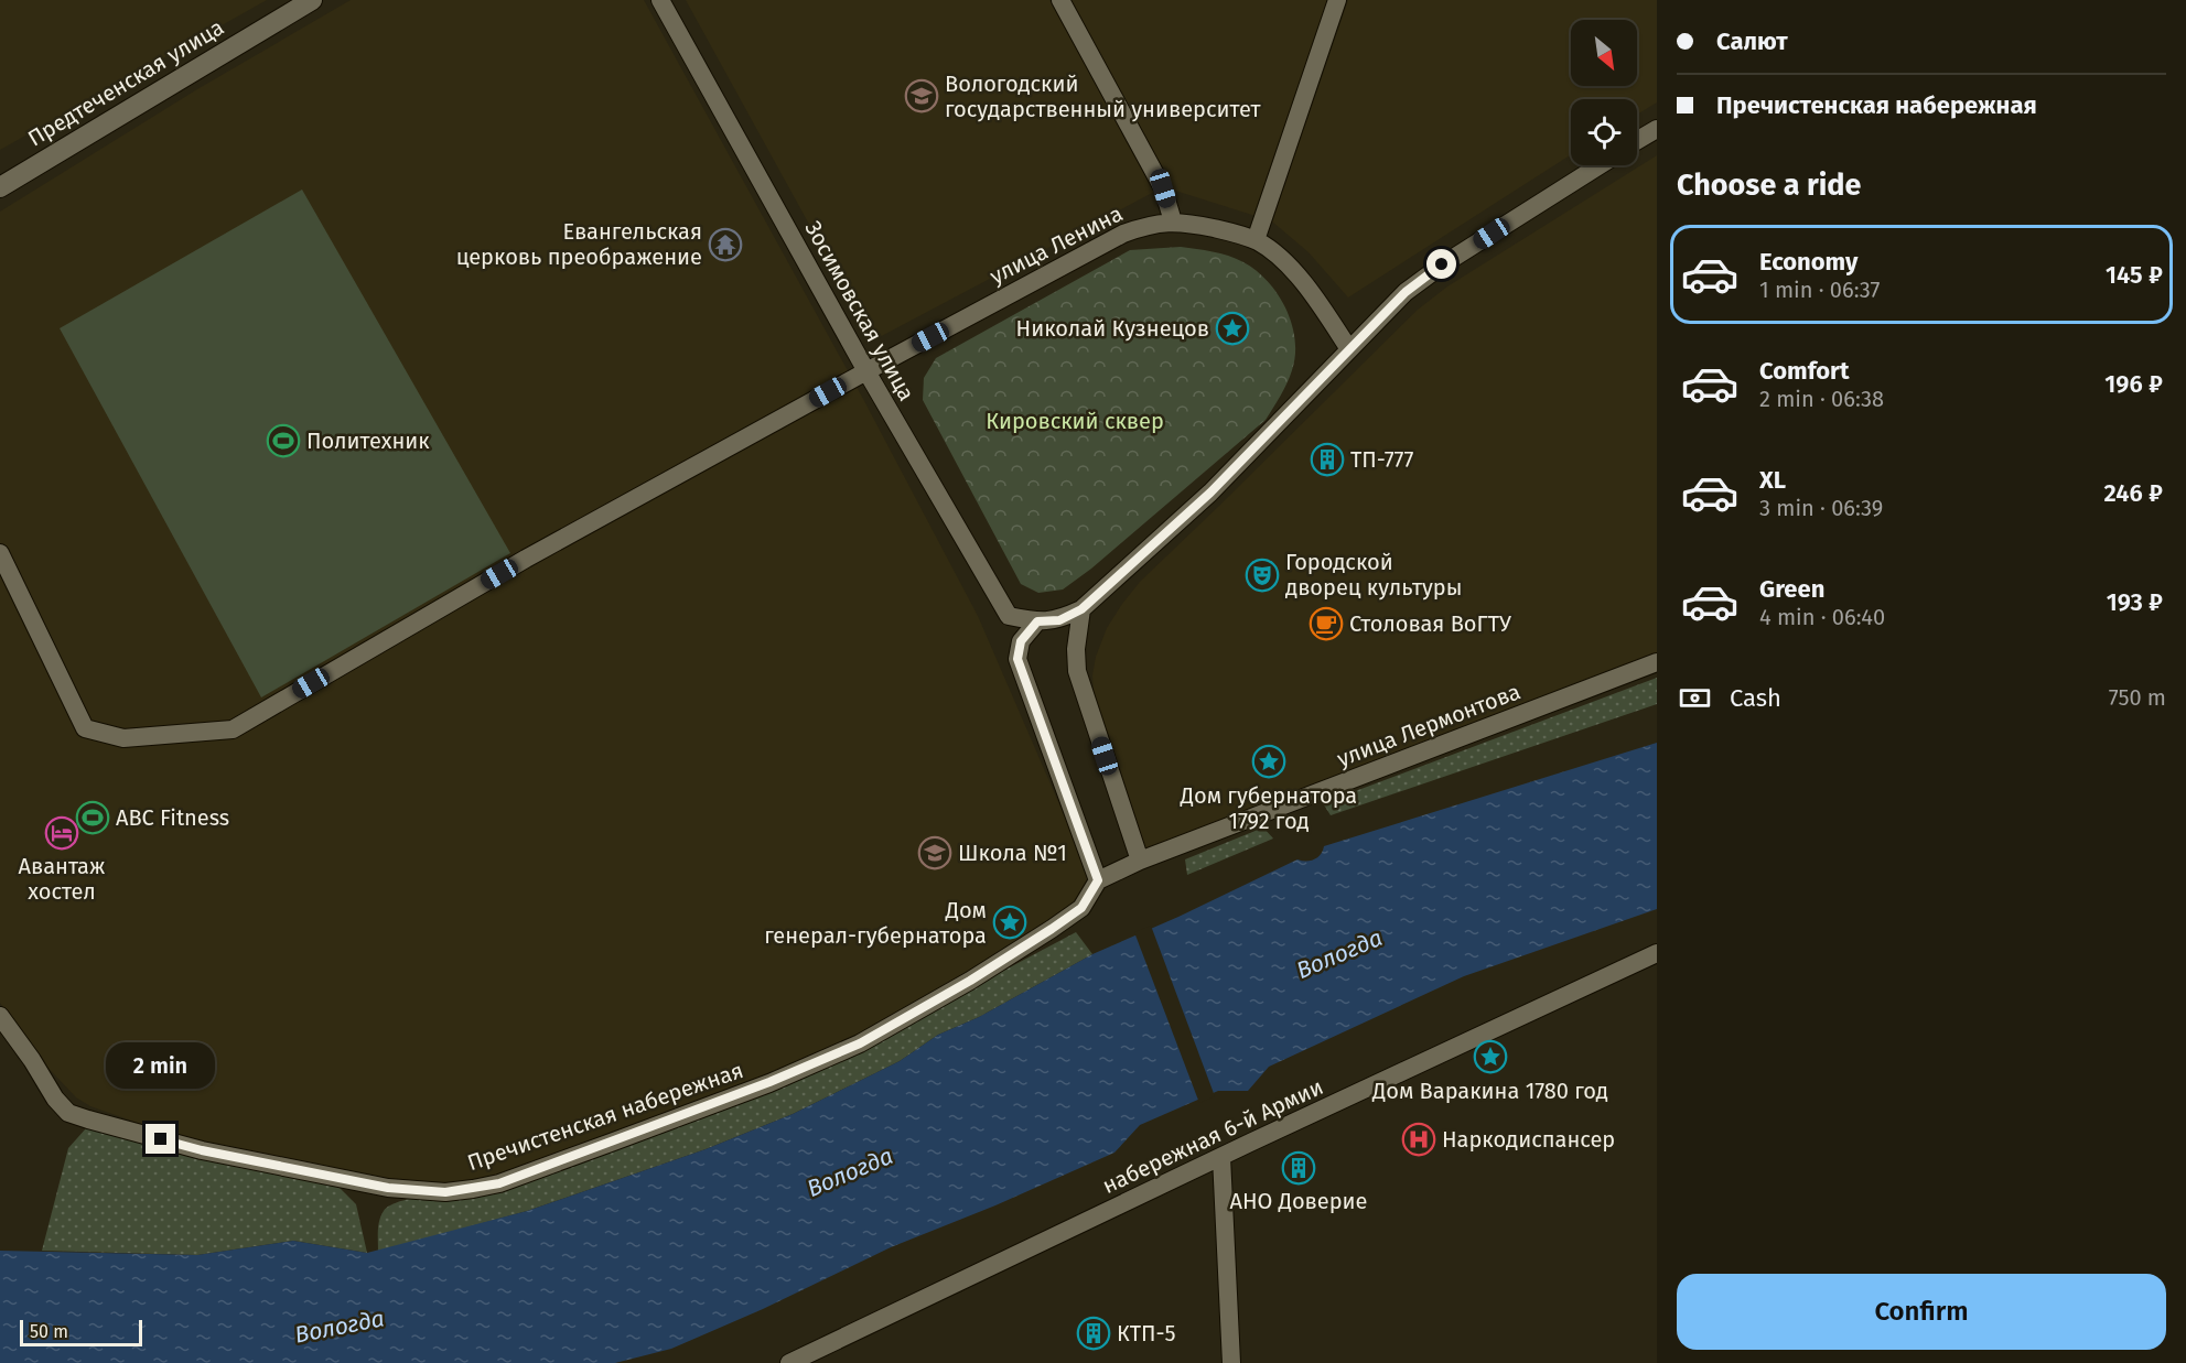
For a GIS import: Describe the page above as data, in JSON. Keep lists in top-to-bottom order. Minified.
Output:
{"streets":{"street":["Предтеченская улица","улица Ленина","Зосимовская улица","улица Лермонтова","Пречистенская набережная","набережная 6-й Армии"]},"crossings":[["улица Ленина","Зосимовская улица"]],"water":["Вологда"],"parks":["Кировский сквер"],"places":{"school or university":["Вологодский государственный университет","Школа №1"],"temple":["Евангельская церковь преображение"],"place":["Николай Кузнецов","Дом губернатора 1792 год","Дом генерал-губернатора","Дом Варакина 1780 год"],"sports":["Политехник","ABC Fitness"],"building":["ТП-777","АНО Доверие","КТП-5"],"theatre":["Городской дворец культуры"],"cafe":["Столовая ВоГТУ"],"hotel":["Авантаж хостел"],"hospital":["Наркодиспансер"]},"scale_bar":"50 m","north":"bottom right","page":{"banner":["Салют","Пречистенская набережная"],"heading":"Choose a ride","list":[{"name":"Economy","note":"1 min · 06:37","value":"145 ₽"},{"name":"Comfort","note":"2 min · 06:38","value":"196 ₽"},{"name":"XL","note":"3 min · 06:39","value":"246 ₽"},{"name":"Green","note":"4 min · 06:40","value":"193 ₽"}],"pay":["Cash","750 m"],"bubble":"2 min","buttons":"Confirm","scale":"50 m"}}
